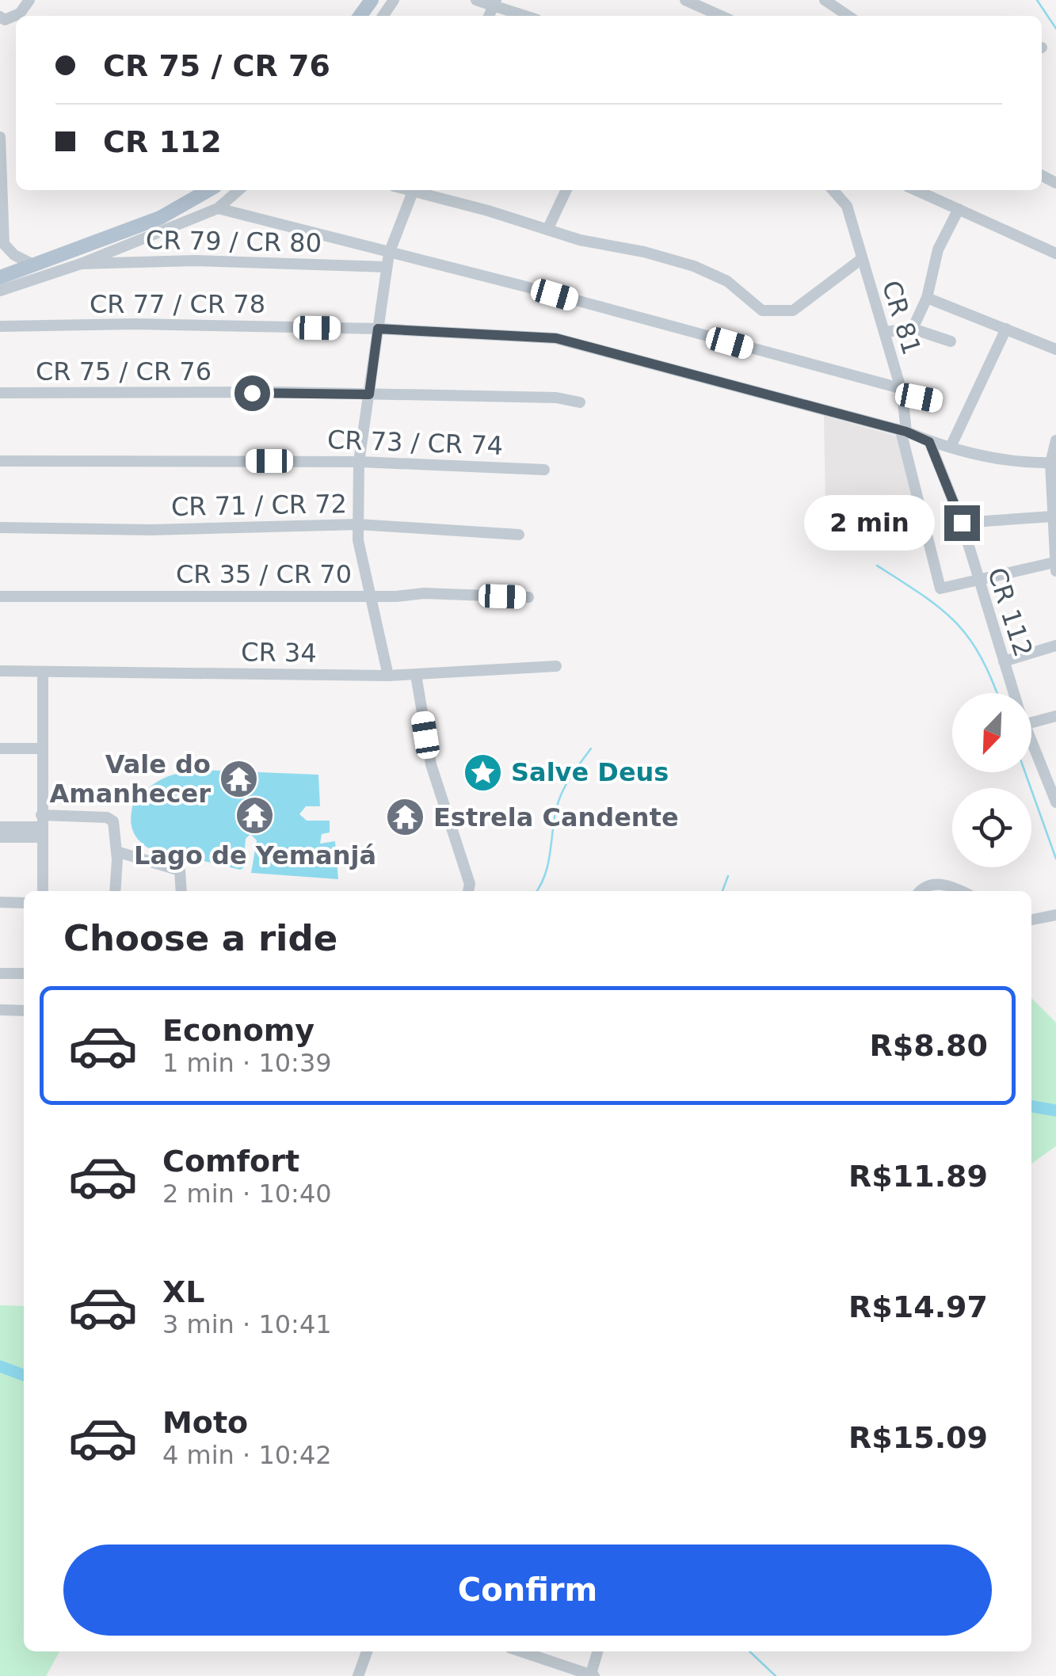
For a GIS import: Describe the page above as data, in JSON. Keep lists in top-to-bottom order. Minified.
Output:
{"streets":{"street":["CR 79 / CR 80","CR 77 / CR 78","CR 81","CR 75 / CR 76","CR 73 / CR 74","CR 71 / CR 72","CR 35 / CR 70","CR 112","CR 34"]},"crossings":[["CR 77 / CR 78","CR 81"],["CR 77 / CR 78","CR 112"],["CR 81","CR 112"]],"places":{"place":["Salve Deus"],"temple":["Vale do Amanhecer","Lago de Yemanjá","Estrela Candente"]},"north":"bottom left","page":{"banner":["CR 75 / CR 76","CR 112"],"bubble":"2 min","heading":"Choose a ride","list":[{"name":"Economy","note":"1 min · 10:39","value":"R$8.80"},{"name":"Comfort","note":"2 min · 10:40","value":"R$11.89"},{"name":"XL","note":"3 min · 10:41","value":"R$14.97"},{"name":"Moto","note":"4 min · 10:42","value":"R$15.09"}],"buttons":"Confirm"}}
